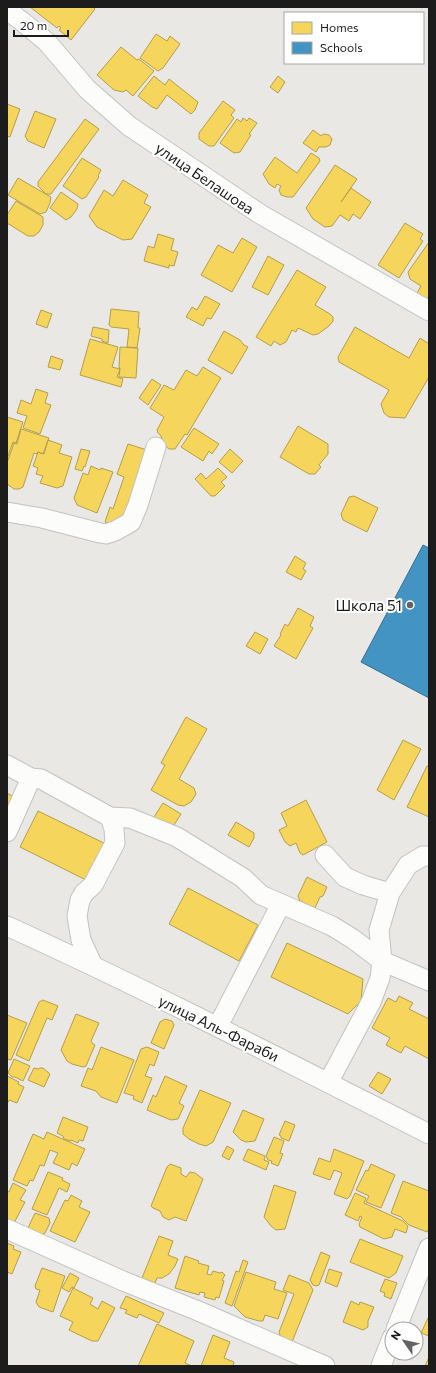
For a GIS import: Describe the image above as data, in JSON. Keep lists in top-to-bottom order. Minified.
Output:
{"streets":{"street":["улица Белашова","улица Аль-Фараби"]},"places":["Школа 51"],"legend":["Homes","Schools"],"scale_bar":"20 m","north":"top left"}
